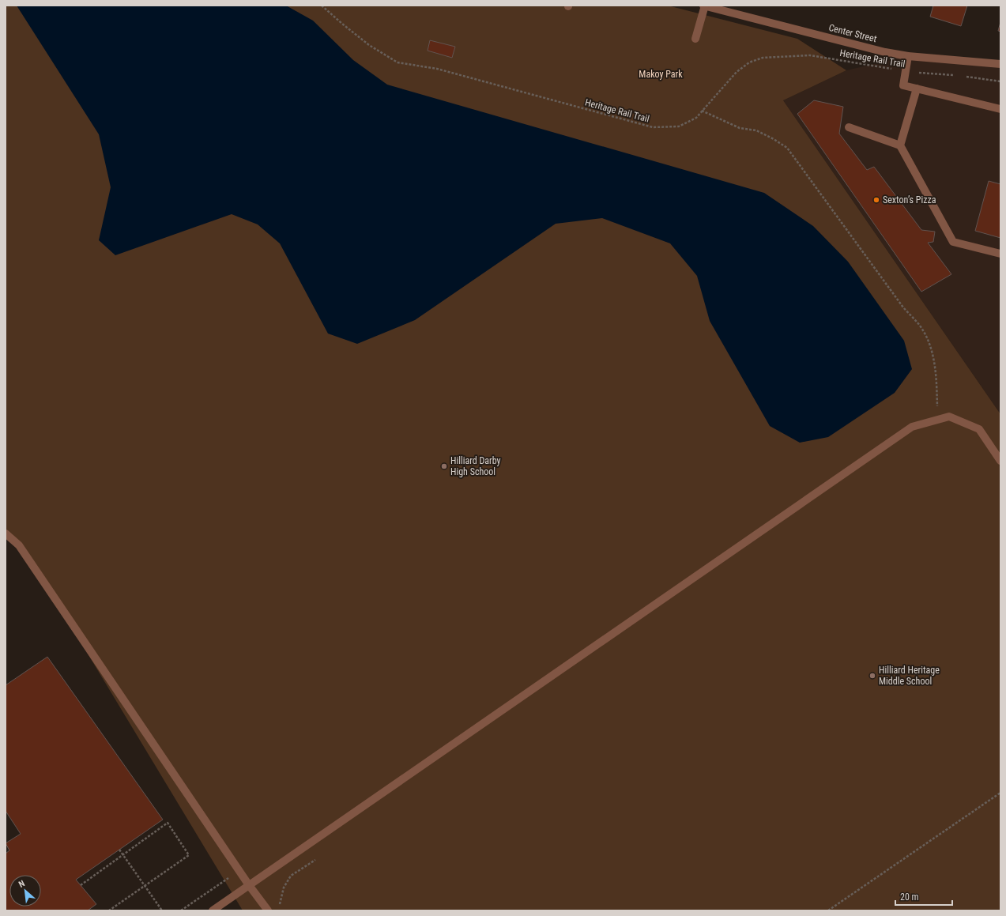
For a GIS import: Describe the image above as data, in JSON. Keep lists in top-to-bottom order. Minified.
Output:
{"streets":{"street":["Center Street"],"path":["Heritage Rail Trail"]},"parks":["Makoy Park"],"places":["Sexton’s Pizza","Hilliard Darby High School","Hilliard Heritage Middle School"],"scale_bar":"20 m","north":"top left"}
